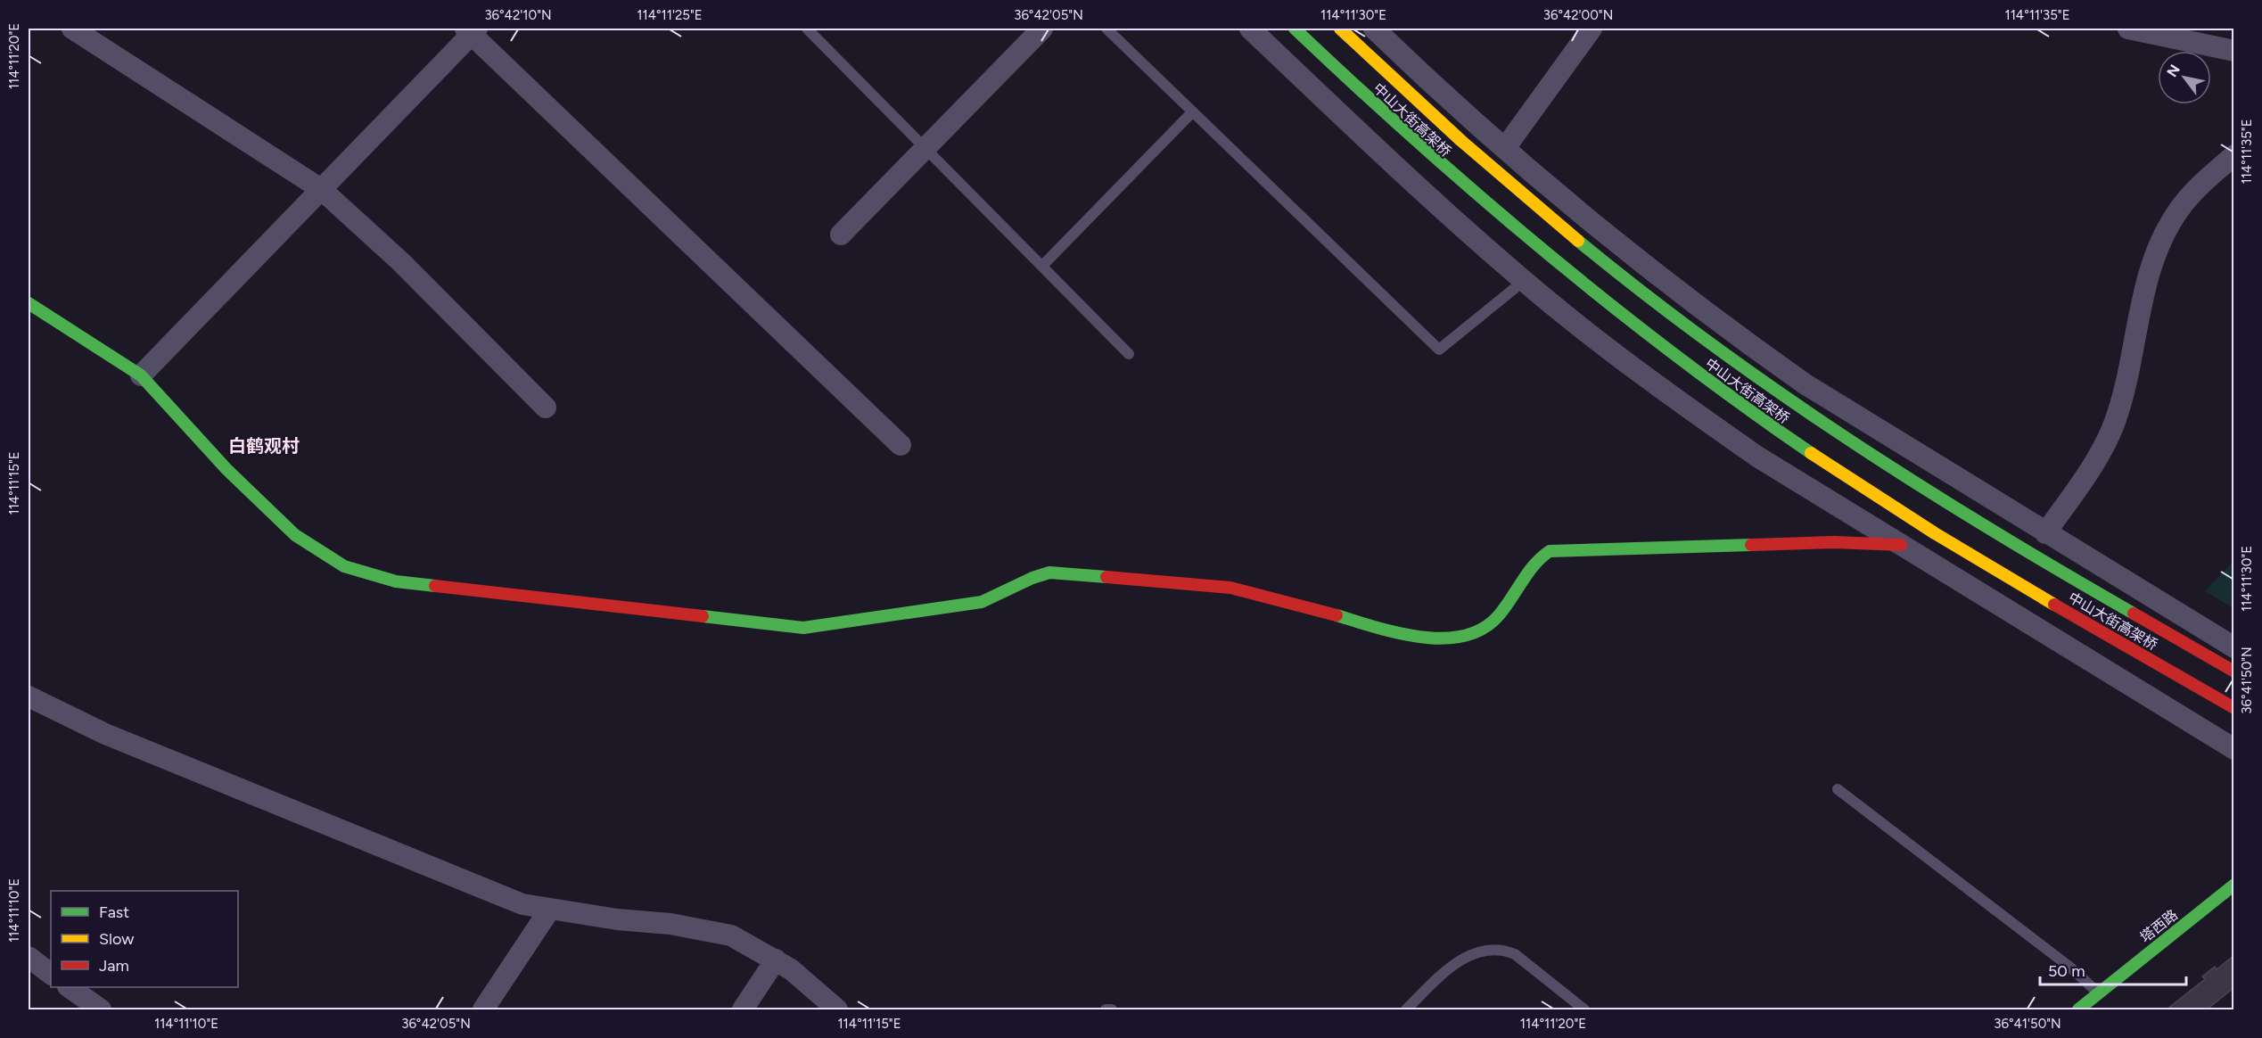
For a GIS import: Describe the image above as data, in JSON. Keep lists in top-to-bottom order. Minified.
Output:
{"streets":{"main road":["中山大街高架桥","塔西路"]},"districts":["白鹤观村"],"legend":["Fast","Slow","Jam"],"scale_bar":"50 m","north":"top left","coordinates":["36°42'10\"N","114°11'25\"E","36°42'05\"N","114°11'30\"E","36°42'00\"N","114°11'35\"E","114°11'20\"E","114°11'15\"E","36°41'50\"N","114°11'10\"E"]}
